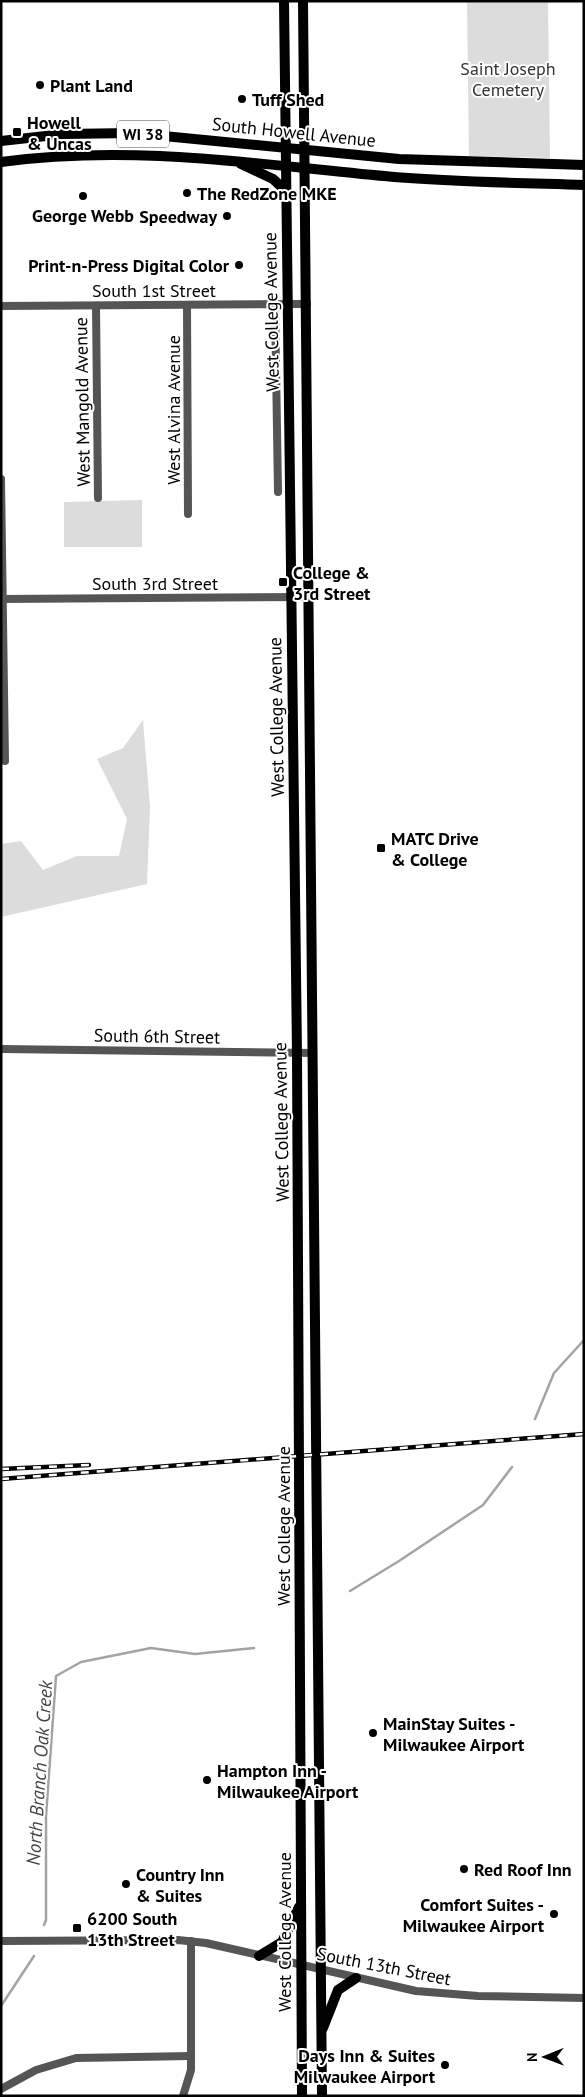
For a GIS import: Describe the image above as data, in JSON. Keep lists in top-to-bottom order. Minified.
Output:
{"streets":{"main road":["South Howell Avenue","WI 38","West College Avenue"],"street":["South 1st Street","West Mangold Avenue","West Alvina Avenue","South 3rd Street","South 6th Street","South 13th Street"]},"crossings":[["South Howell Avenue","West College Avenue"],["South 1st Street","West College Avenue"],["South 1st Street","West Mangold Avenue"],["South 1st Street","West Alvina Avenue"],["West College Avenue","South 3rd Street"],["West College Avenue","South 6th Street"],["West College Avenue","South 13th Street"]],"water":["North Branch Oak Creek"],"parks":["Saint Joseph Cemetery"],"places":{"other":["Plant Land","Tuff Shed","The RedZone MKE","George Webb","Speedway","Print-n-Press Digital Color","MainStay Suites - Milwaukee Airport","Hampton Inn - Milwaukee Airport","Red Roof Inn","Country Inn & Suites","Comfort Suites - Milwaukee Airport","Days Inn & Suites Milwaukee Airport"],"transit":["Howell & Uncas","College & 3rd Street","MATC Drive & College","6200 South 13th Street"]},"north":"left"}
